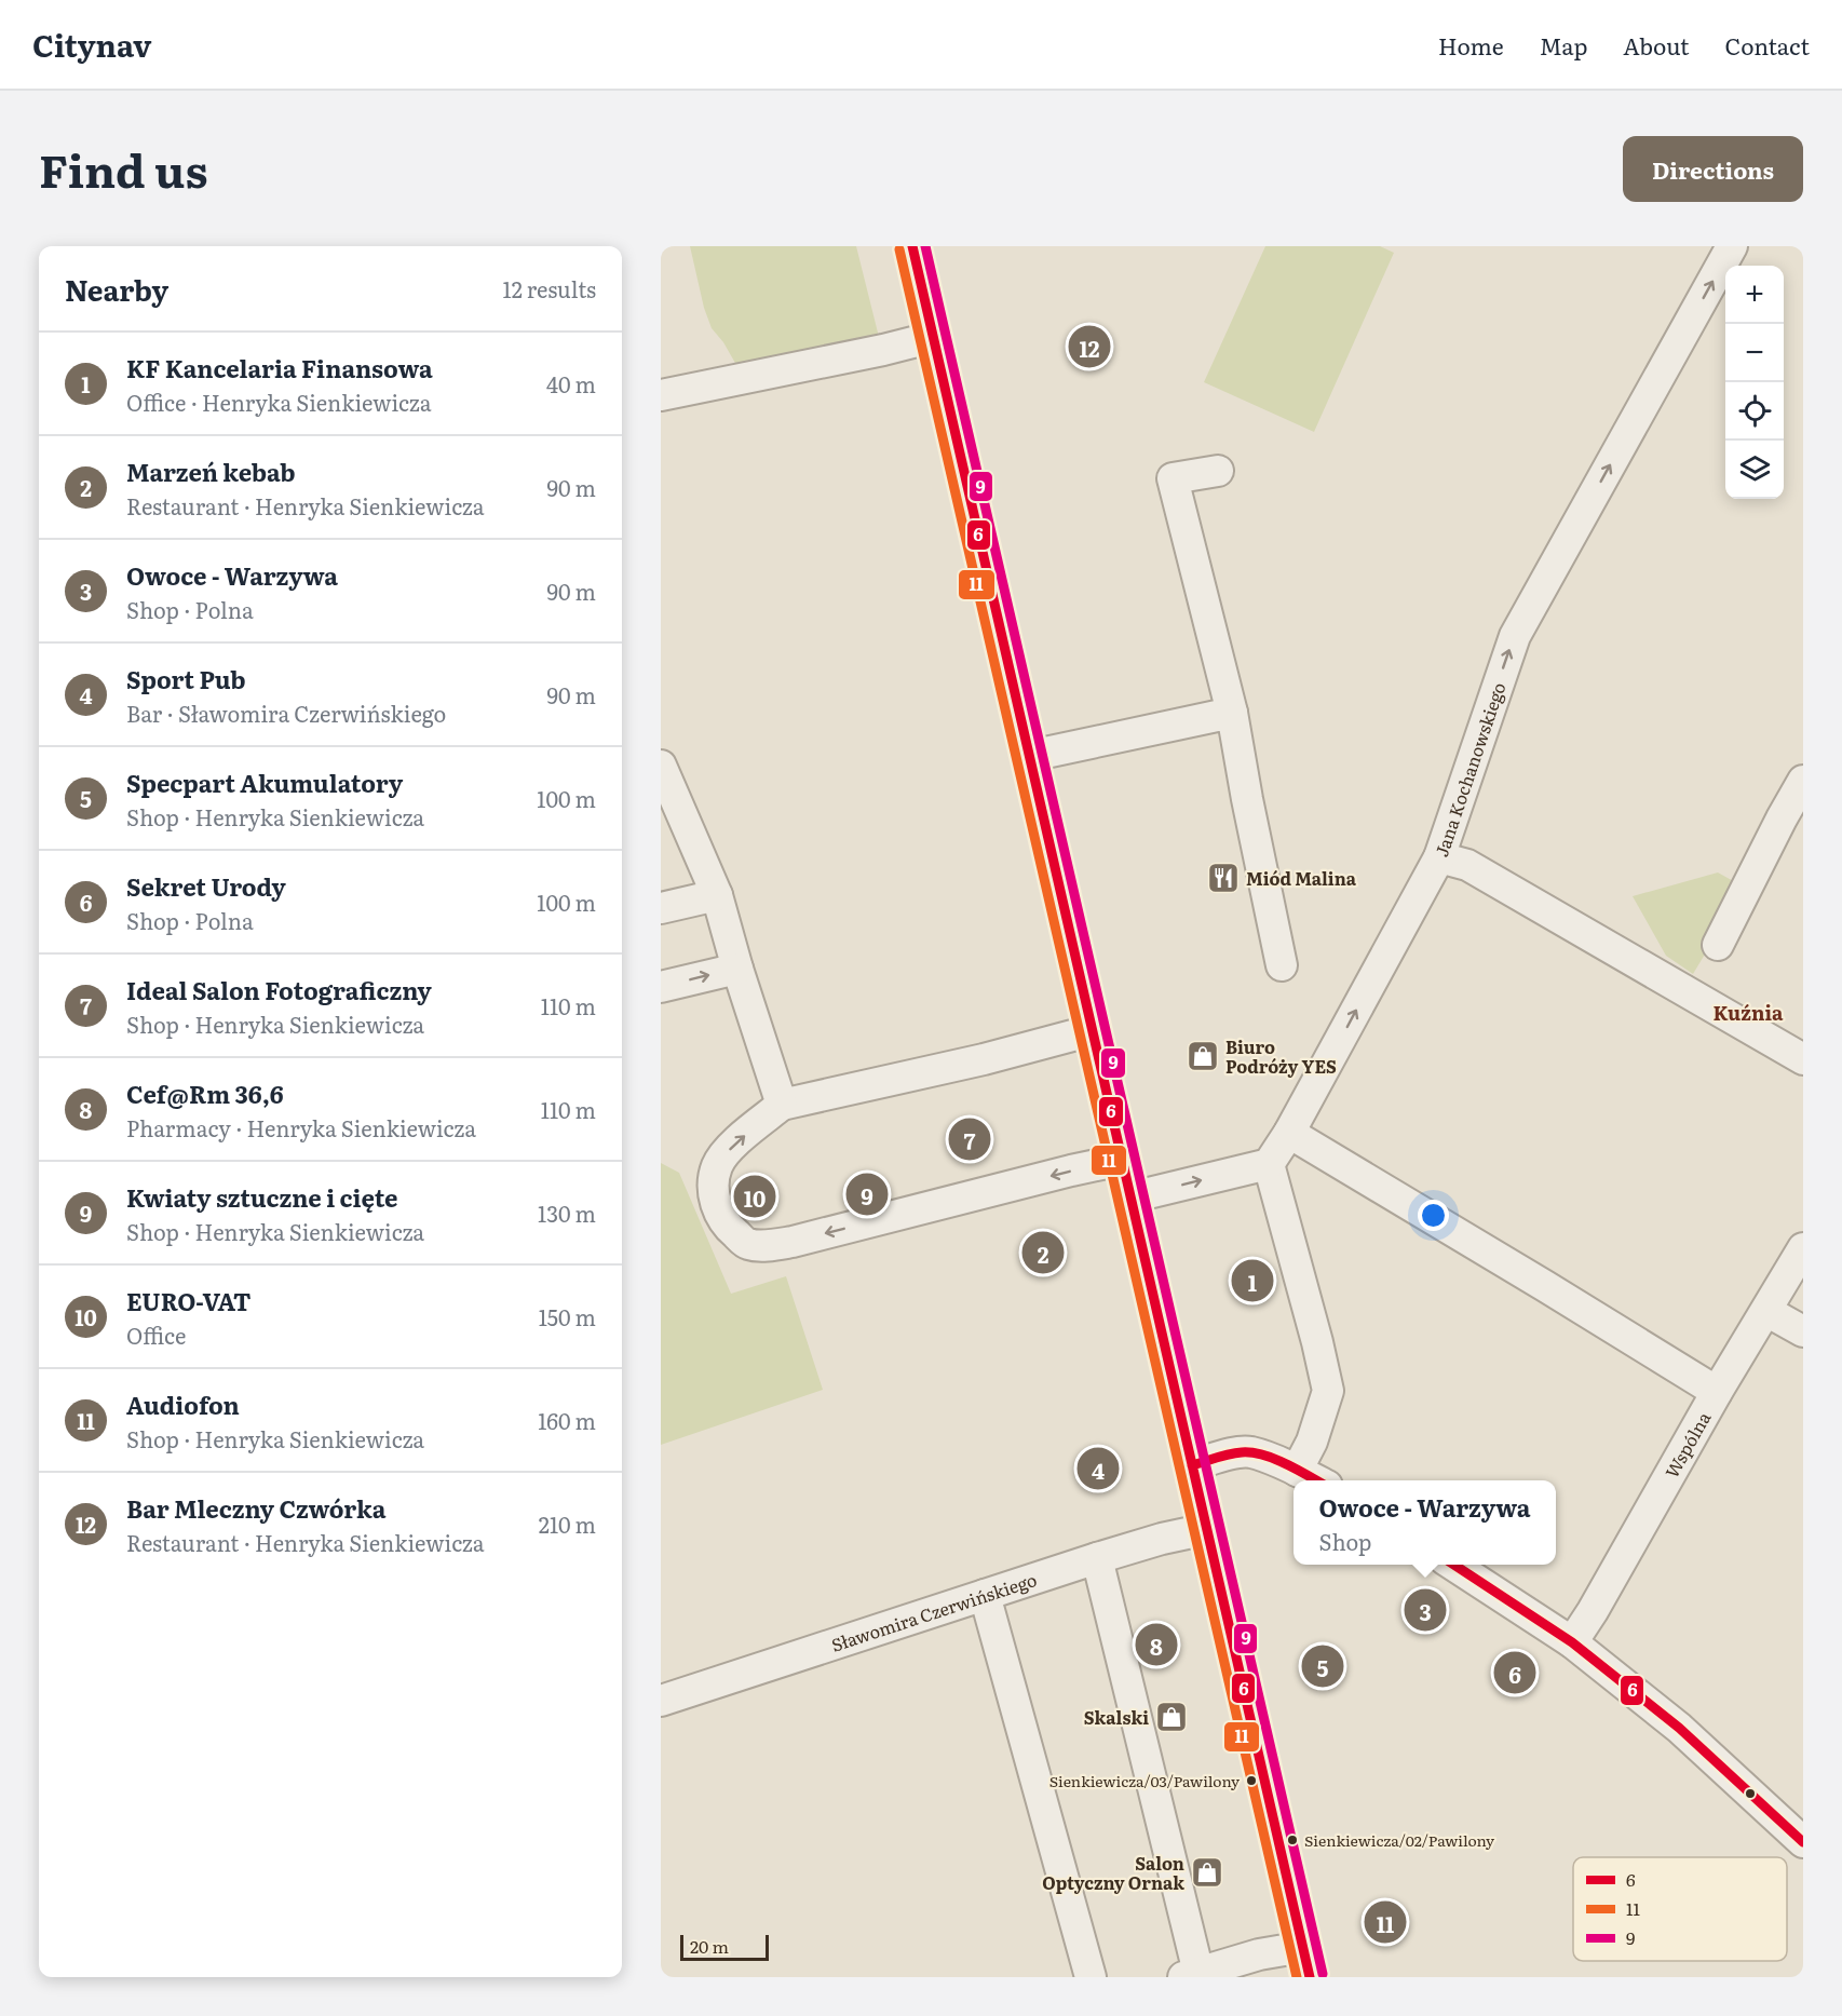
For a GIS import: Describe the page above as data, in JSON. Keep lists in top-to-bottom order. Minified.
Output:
{"streets":{"street":["Jana Kochanowskiego","Wspólna","Sławomira Czerwińskiego"]},"one_way":["Jana Kochanowskiego"],"districts":["Kuźnia"],"places":{"restaurant":["Miód Malina"],"shop":["Biuro Podróży YES","Skalski","Salon Optyczny Ornak"],"other":["Sienkiewicza/03/Pawilony","Sienkiewicza/02/Pawilony"]},"lines":["transit line 6","transit line 9","transit line 11"],"legend":["6","11","9"],"scale_bar":"20 m","page":{"header":"Citynav","nav":["Home","Map","About","Contact"],"title":"Find us","buttons":"Directions","heading":["Nearby","12 results"],"map_buttons":["+","−"],"pins":["12","7","9","10","2","1","4","3","8","5","6","11"],"list":[{"mark":"1","name":"KF Kancelaria Finansowa","note":"Office · Henryka Sienkiewicza","value":"40 m"},{"mark":"2","name":"Marzeń kebab","note":"Restaurant · Henryka Sienkiewicza","value":"90 m"},{"mark":"3","name":"Owoce - Warzywa","note":"Shop · Polna","value":"90 m"},{"mark":"4","name":"Sport Pub","note":"Bar · Sławomira Czerwińskiego","value":"90 m"},{"mark":"5","name":"Specpart Akumulatory","note":"Shop · Henryka Sienkiewicza","value":"100 m"},{"mark":"6","name":"Sekret Urody","note":"Shop · Polna","value":"100 m"},{"mark":"7","name":"Ideal Salon Fotograficzny","note":"Shop · Henryka Sienkiewicza","value":"110 m"},{"mark":"8","name":"Cef@Rm 36,6","note":"Pharmacy · Henryka Sienkiewicza","value":"110 m"},{"mark":"9","name":"Kwiaty sztuczne i cięte","note":"Shop · Henryka Sienkiewicza","value":"130 m"},{"mark":"10","name":"EURO-VAT","note":"Office","value":"150 m"},{"mark":"11","name":"Audiofon","note":"Shop · Henryka Sienkiewicza","value":"160 m"},{"mark":"12","name":"Bar Mleczny Czwórka","note":"Restaurant · Henryka Sienkiewicza","value":"210 m"}],"popup":["Owoce - Warzywa","Shop"],"scale":"20 m"}}
